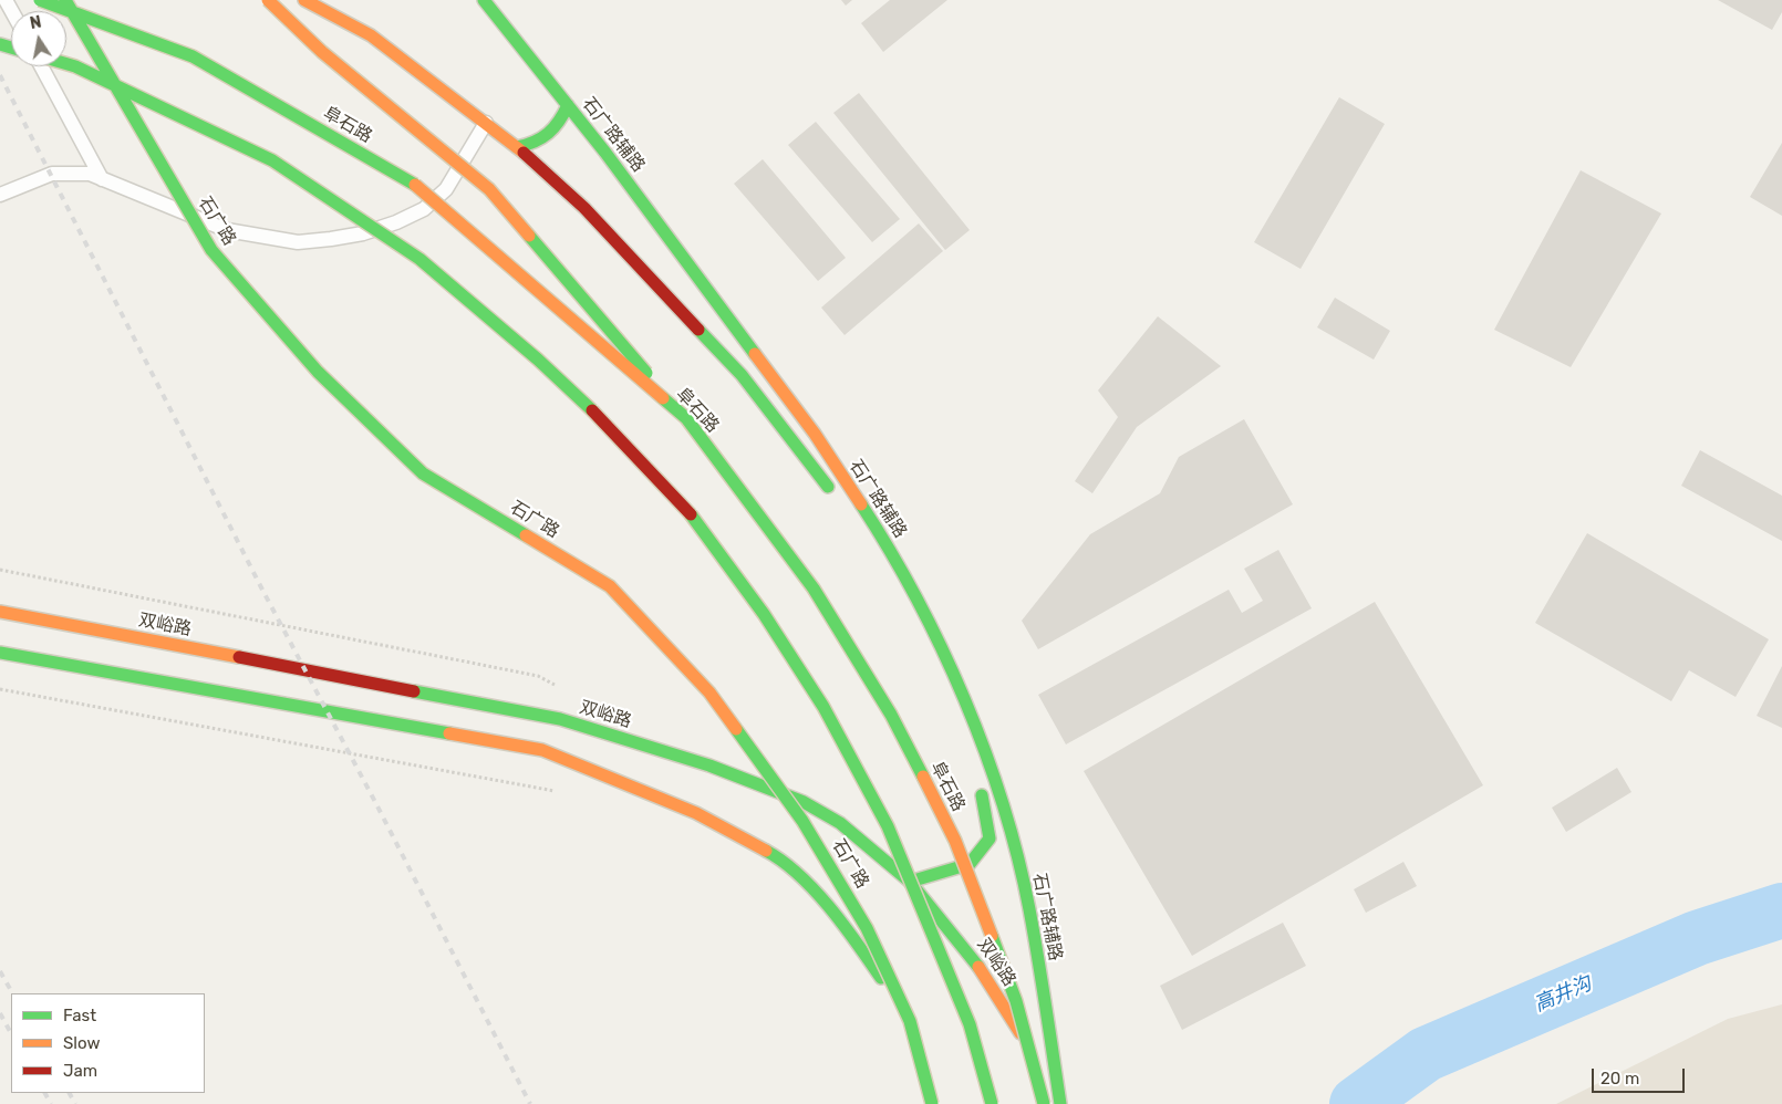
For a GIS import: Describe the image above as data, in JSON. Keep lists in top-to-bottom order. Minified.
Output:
{"streets":{"main road":["阜石路","石广路辅路","石广路","双峪路"]},"crossings":[["阜石路","双峪路"]],"water":["高井沟"],"legend":["Fast","Slow","Jam"],"scale_bar":"20 m","north":"top"}
